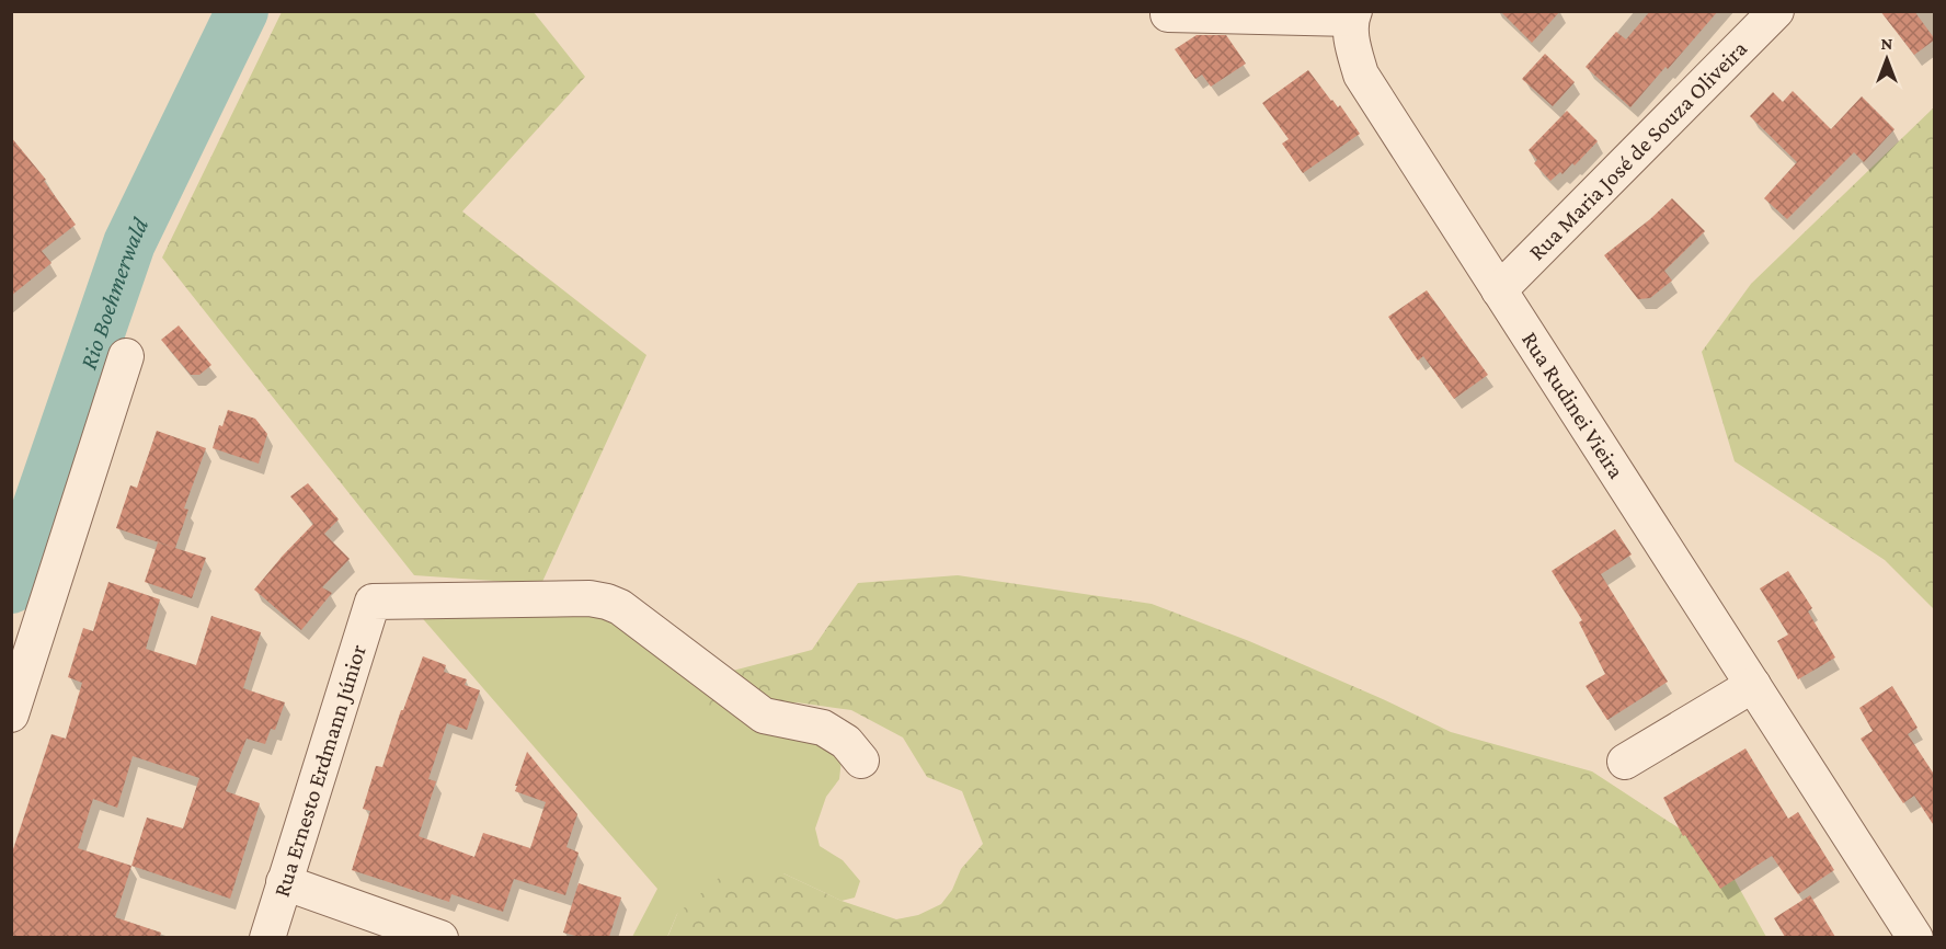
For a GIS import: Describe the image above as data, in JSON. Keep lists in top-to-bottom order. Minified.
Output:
{"streets":{"street":["Rua Maria José de Souza Oliveira","Rua Rudinei Vieira","Rua Ernesto Erdmann Júnior"]},"crossings":[["Rua Maria José de Souza Oliveira","Rua Rudinei Vieira"]],"water":["Rio Boehmerwald"],"north":"top"}
